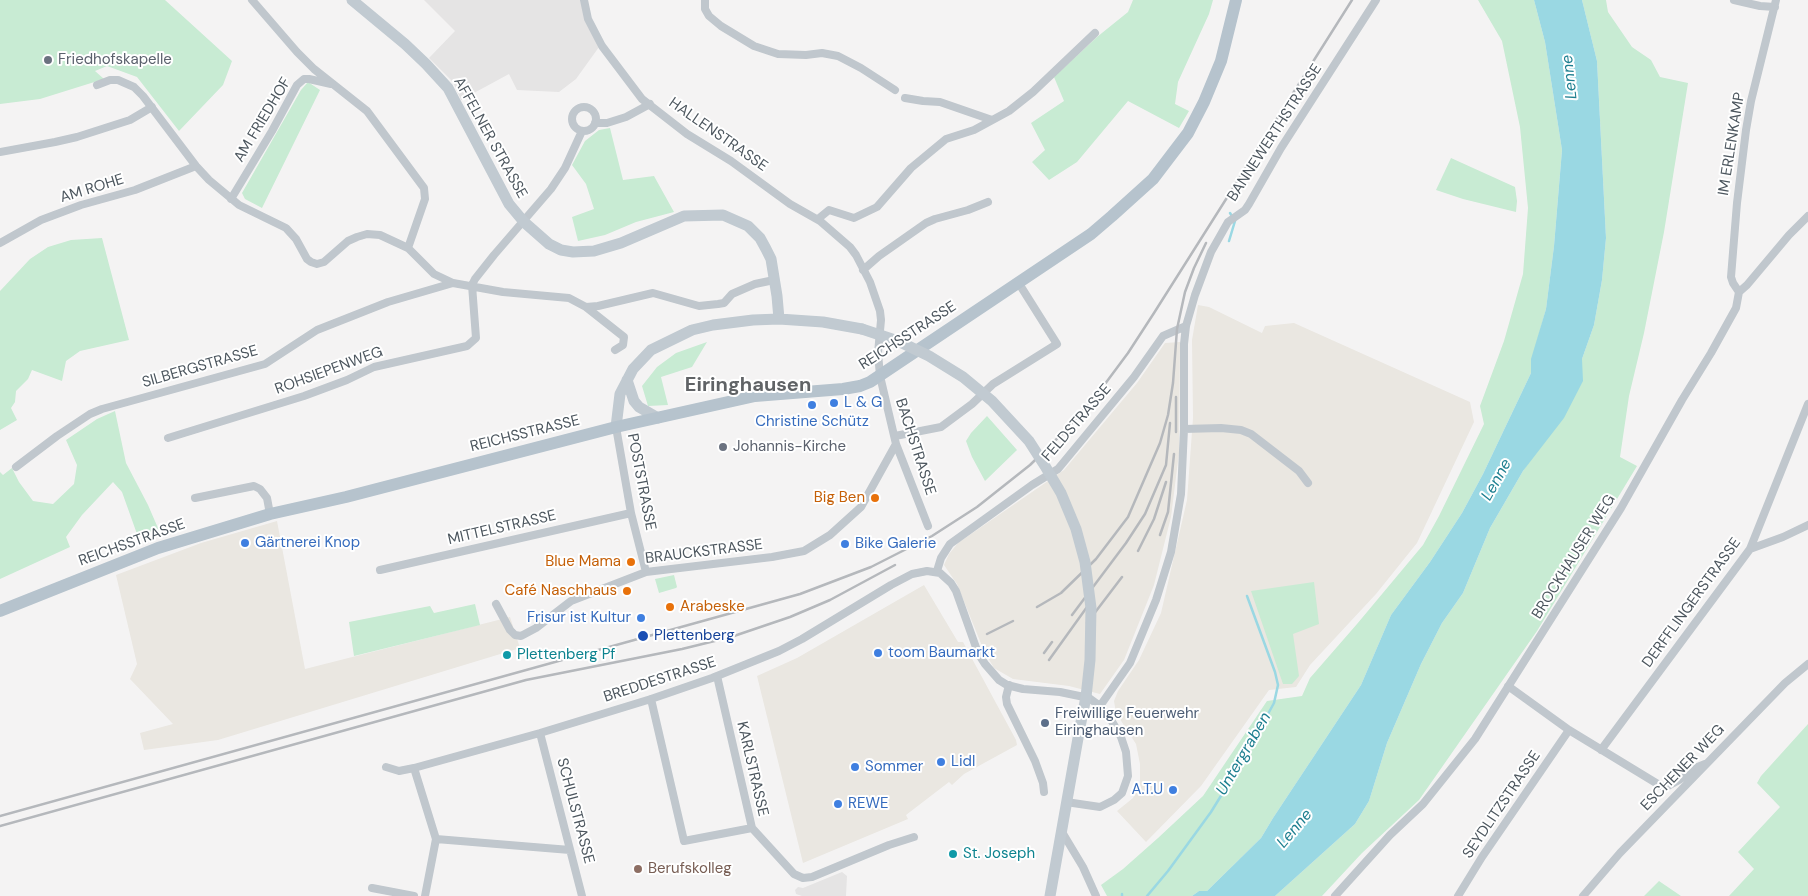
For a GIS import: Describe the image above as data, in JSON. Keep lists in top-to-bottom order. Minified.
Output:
{"streets":{"main road":["AFFELNER STRASSE","REICHSSTRASSE"],"street":["AM FRIEDHOF","BANNEWERTHSTRASSE","HALLENSTRASSE","IM ERLENKAMP","AM ROHE","SILBERGSTRASSE","ROHSIEPENWEG","FELDSTRASSE","BACHSTRASSE","POSTSTRASSE","MITTELSTRASSE","BRAUCKSTRASSE","BROCKHAUSER WEG","DERFFLINGERSTRASSE","BREDDESTRASSE","ESCHENER WEG","KARLSTRASSE","SEYDLITZSTRASSE","SCHULSTRASSE"]},"crossings":[["BANNEWERTHSTRASSE","FELDSTRASSE"],["HALLENSTRASSE","REICHSSTRASSE"],["HALLENSTRASSE","BACHSTRASSE"],["IM ERLENKAMP","BROCKHAUSER WEG"],["REICHSSTRASSE","BACHSTRASSE"],["REICHSSTRASSE","POSTSTRASSE"],["FELDSTRASSE","BREDDESTRASSE"],["BACHSTRASSE","BRAUCKSTRASSE"],["POSTSTRASSE","MITTELSTRASSE"],["POSTSTRASSE","BRAUCKSTRASSE"],["BREDDESTRASSE","KARLSTRASSE"],["BREDDESTRASSE","SCHULSTRASSE"]],"districts":["Eiringhausen"],"water":["Lenne","Untergraben"],"places":["Friedhofskapelle","L & G","Christine Schütz","Johannis-Kirche","Big Ben","Gärtnerei Knop","Bike Galerie","Blue Mama","Café Naschhaus","Arabeske","Frisur ist Kultur","Plettenberg","toom Baumarkt","Plettenberg Pf","Freiwillige Feuerwehr Eiringhausen","Lidl","Sommer","A.T.U","REWE","St. Joseph","Berufskolleg"]}
